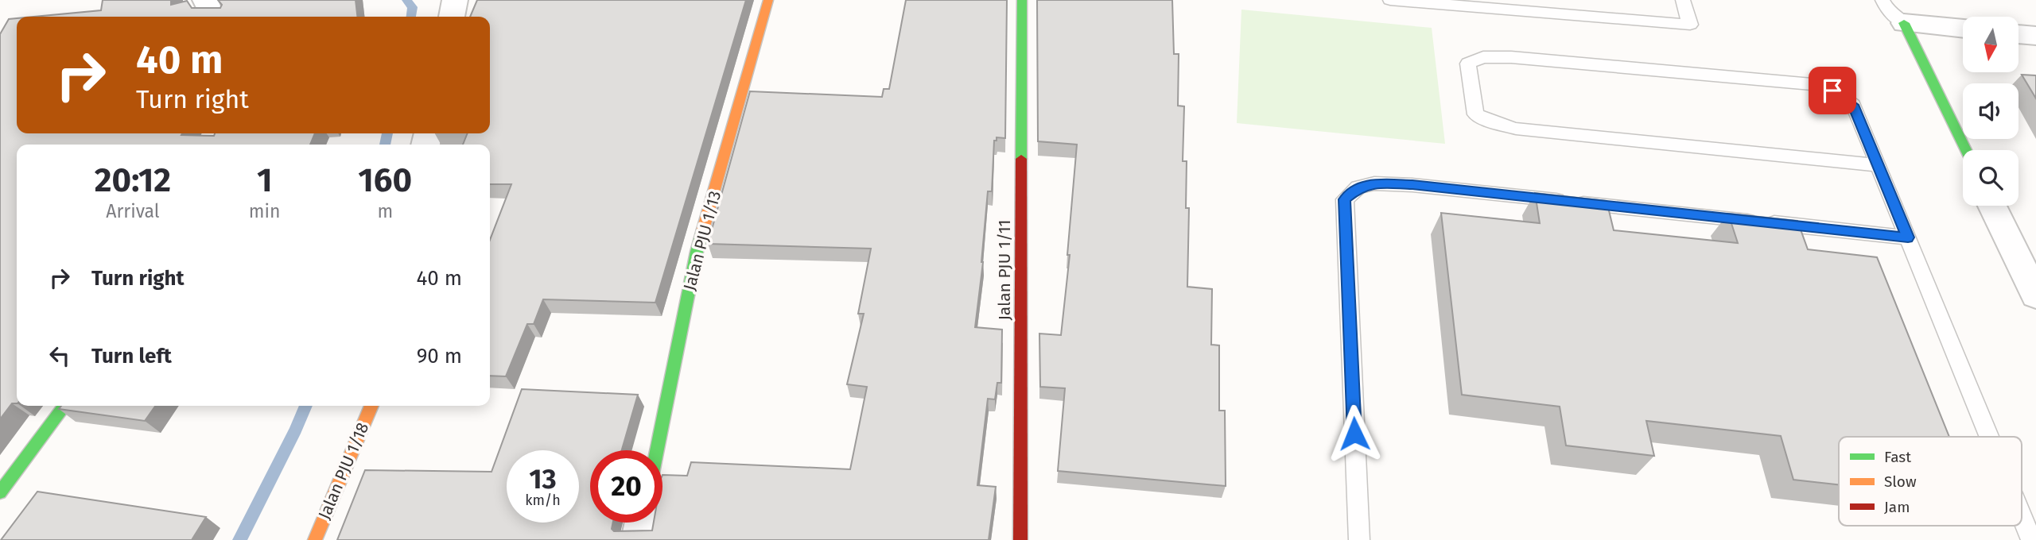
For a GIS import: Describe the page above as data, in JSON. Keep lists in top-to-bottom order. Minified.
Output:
{"streets":{"street":["Jalan PJU 1/13","Jalan PJU 1/11","Jalan PJU 1/18"]},"legend":["Fast","Slow","Jam"],"north":"bottom","page":{"turn":["40 m","Turn right"],"eta":["20:12","Arrival","1","min","160","m"],"list":[{"name":"Turn right","value":"40 m"},{"name":"Turn left","value":"90 m"}],"speed":"13 km/h","limit":"20"}}
